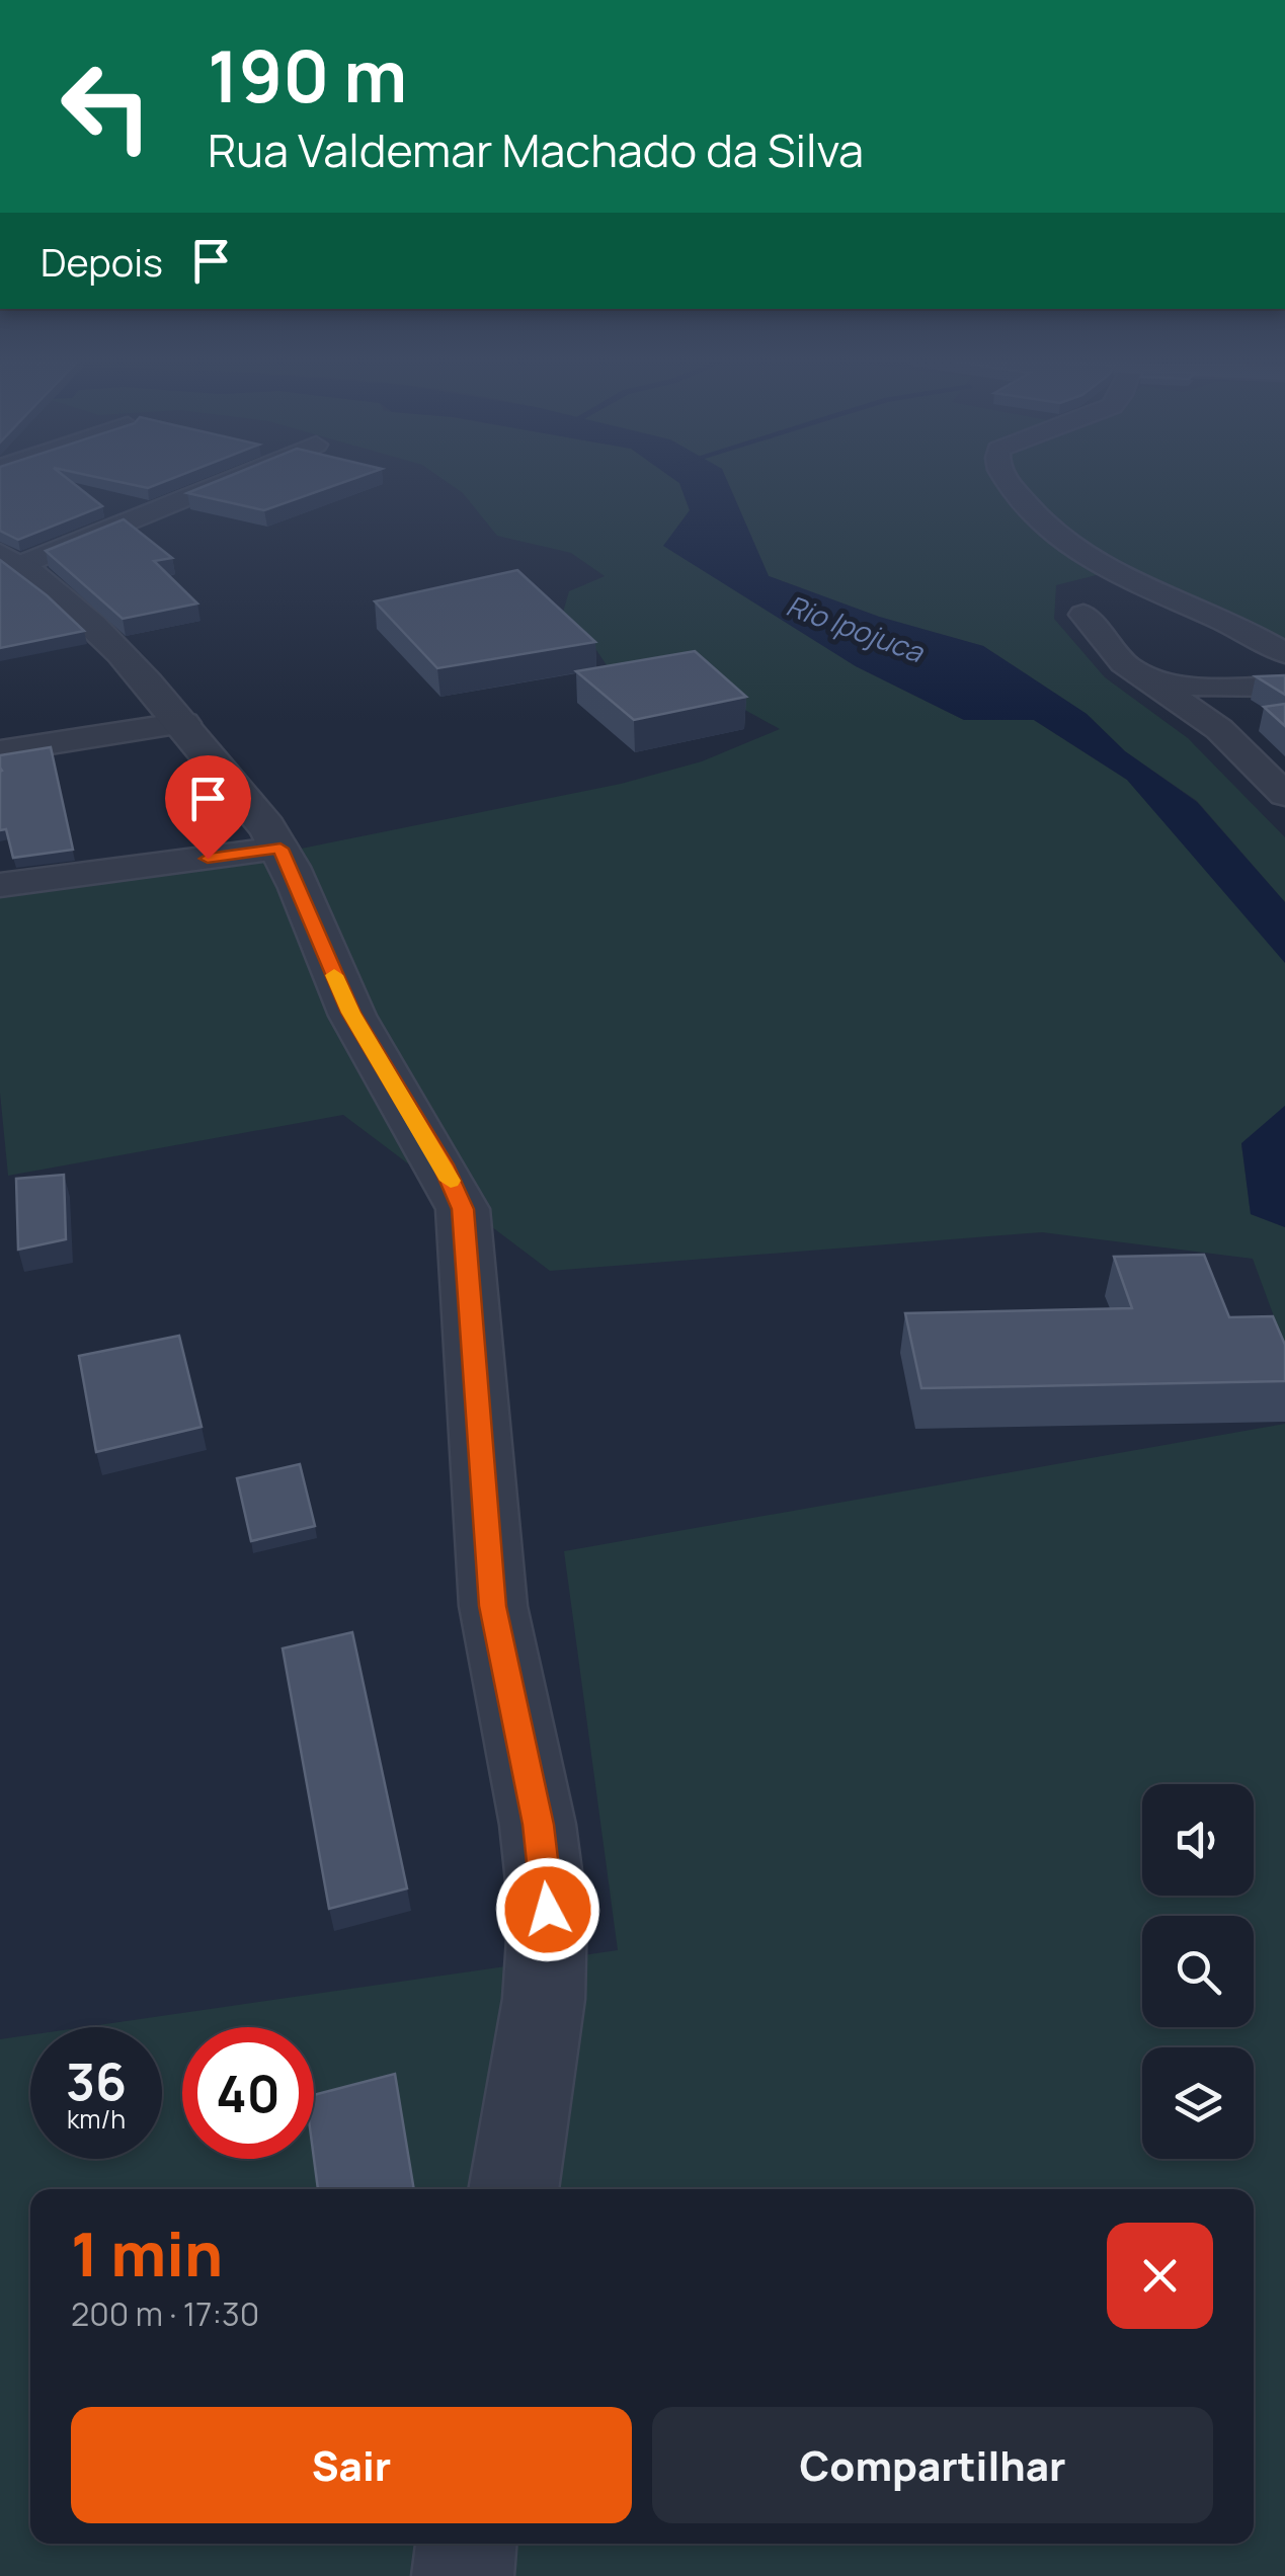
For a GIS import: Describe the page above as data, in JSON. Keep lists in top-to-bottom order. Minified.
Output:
{"water":["Rio Ipojuca"],"page":{"turn":["190 m","Rua Valdemar Machado da Silva"],"then":"Depois","speed":"36 km/h","limit":"40","heading":["1 min","200 m · 17:30"],"buttons":["Sair","Compartilhar"]}}
